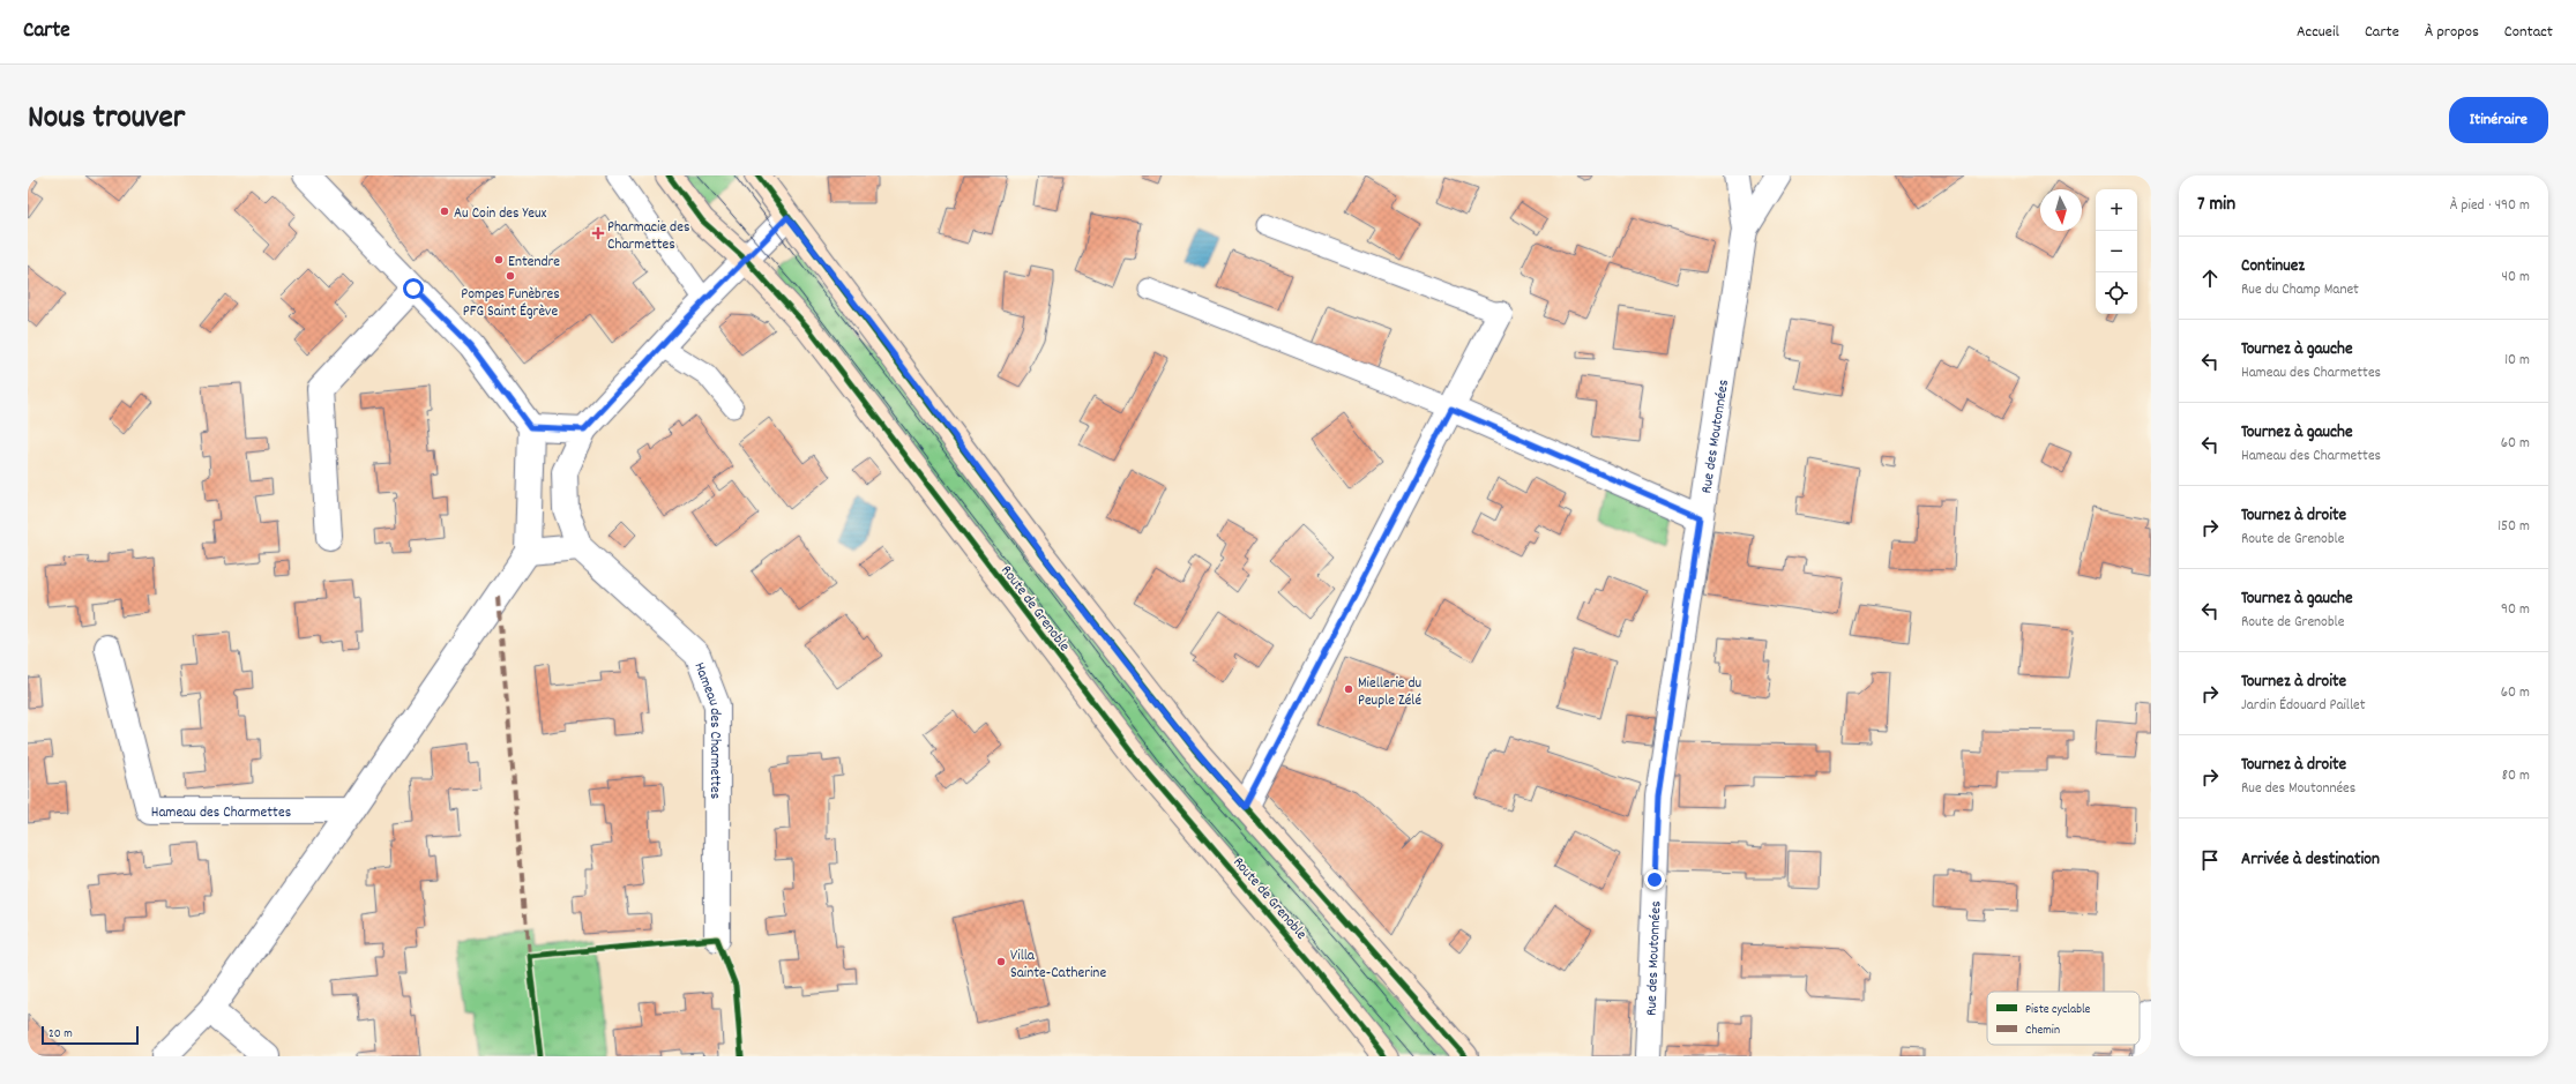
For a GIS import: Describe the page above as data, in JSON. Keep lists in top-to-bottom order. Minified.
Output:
{"streets":{"main road":["Route de Grenoble"],"street":["Rue des Moutonnées","Hameau des Charmettes"]},"crossings":[["Route de Grenoble","Hameau des Charmettes"]],"places":{"other":["Au Coin des Yeux","Entendre","Pompes Funèbres PFG Saint Égrève","Miellerie du Peuple Zélé","Villa Sainte-Catherine"],"health":["Pharmacie des Charmettes"]},"legend":["Piste cyclable","Chemin"],"scale_bar":"20 m","north":"bottom","page":{"header":"Carte","nav":["Accueil","Carte","À propos","Contact"],"title":"Nous trouver","buttons":"Itinéraire","heading":["7 min","À pied · 490 m"],"map_buttons":["+","−"],"list":[["Continuez","Rue du Champ Manet","40 m"],["Tournez à gauche","Hameau des Charmettes","10 m"],["Tournez à gauche","Hameau des Charmettes","60 m"],["Tournez à droite","Route de Grenoble","150 m"],["Tournez à gauche","Route de Grenoble","90 m"],["Tournez à droite","Jardin Édouard Paillet","60 m"],["Tournez à droite","Rue des Moutonnées","80 m"],"Arrivée à destination"],"scale":"20 m"}}
